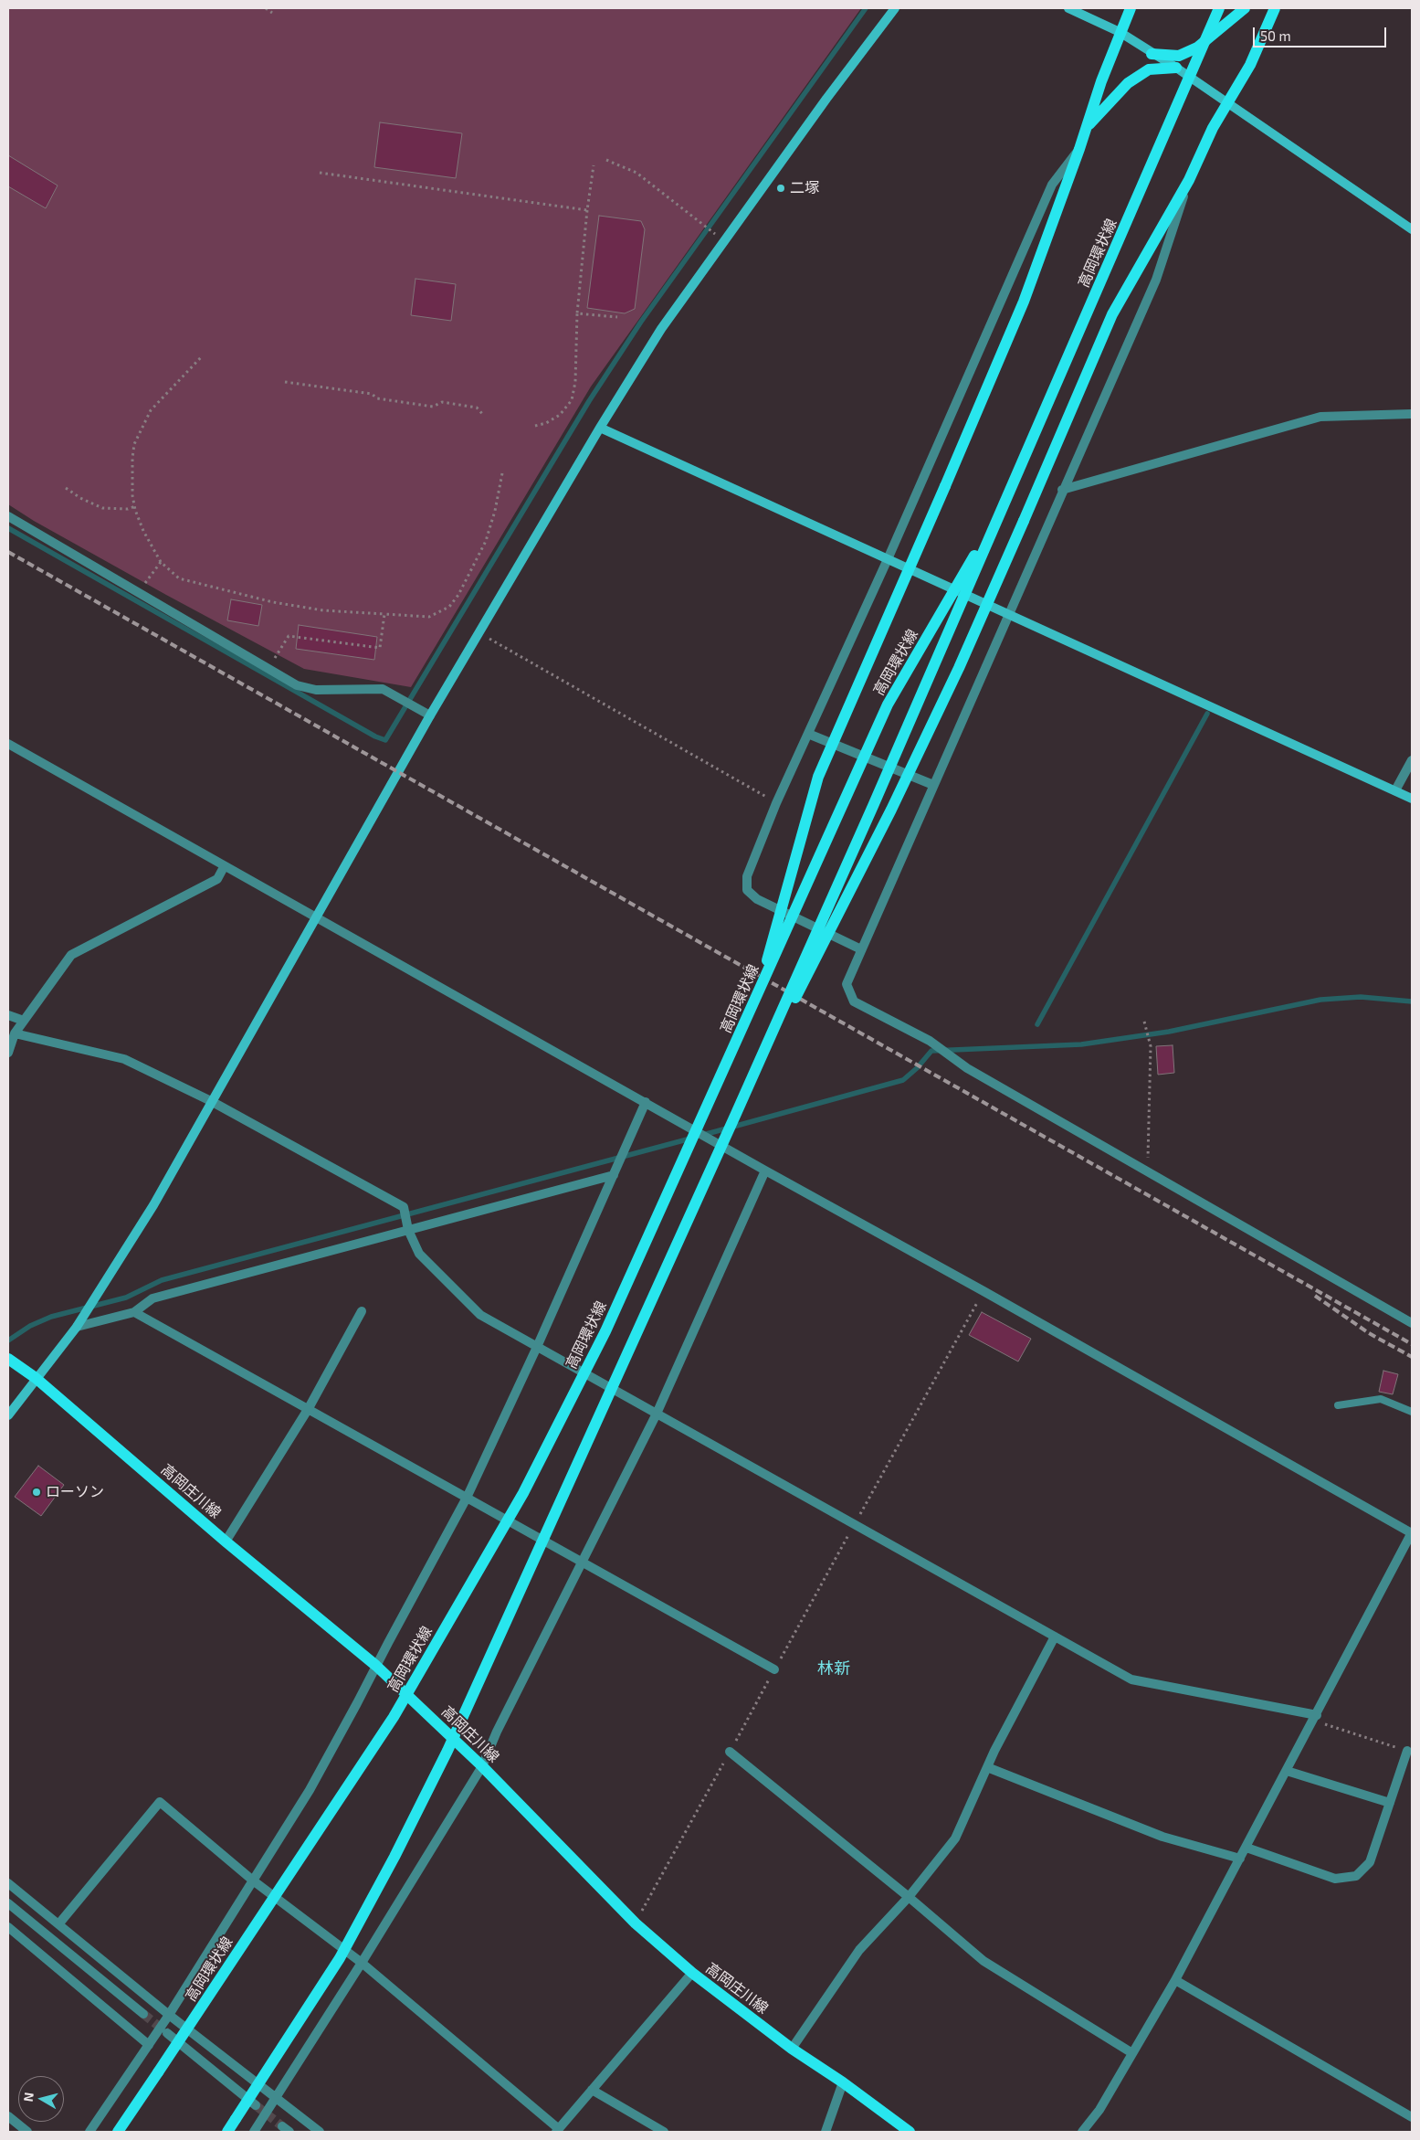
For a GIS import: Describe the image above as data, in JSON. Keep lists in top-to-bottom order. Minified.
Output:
{"streets":{"main road":["高岡環状線","高岡庄川線"]},"districts":["林新"],"places":["二塚","ローソン"],"scale_bar":"50 m","north":"left"}
